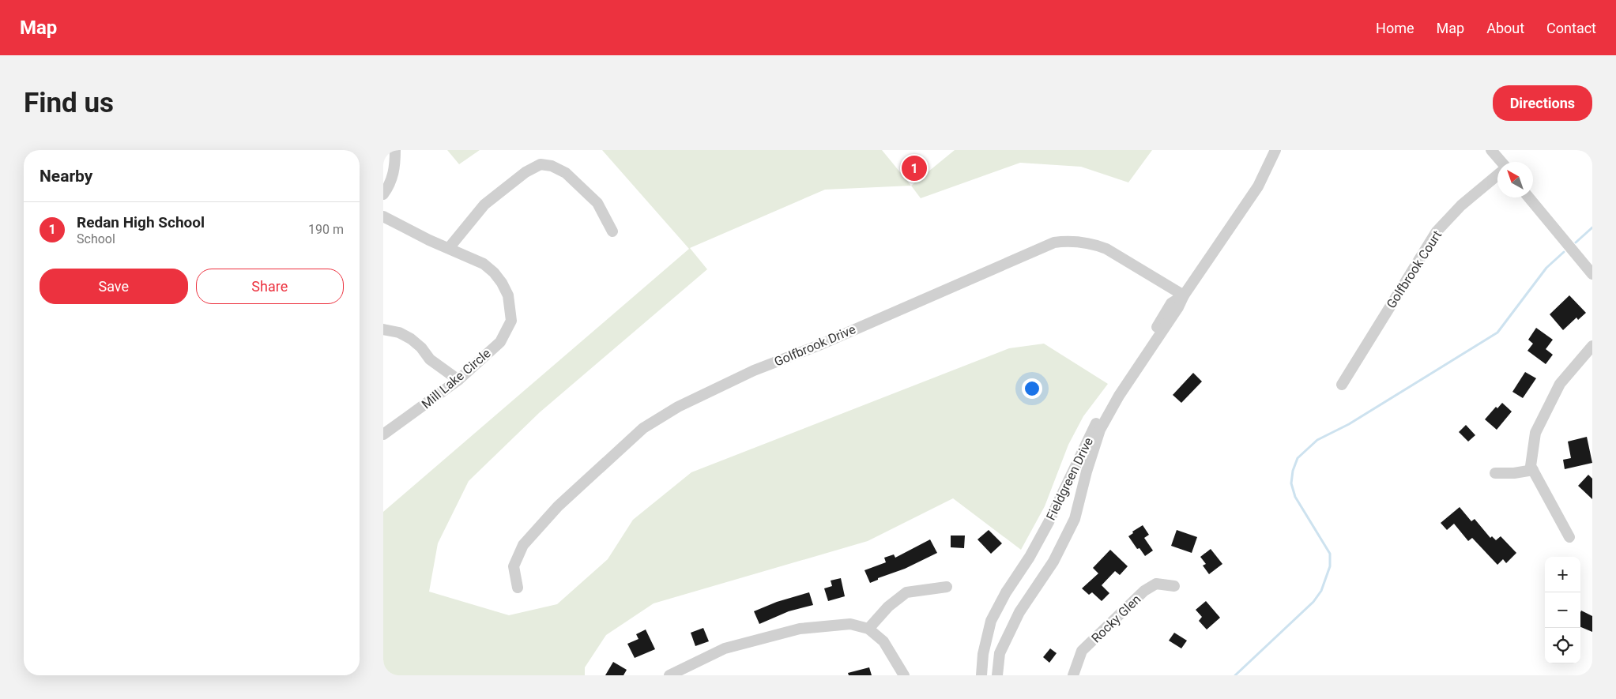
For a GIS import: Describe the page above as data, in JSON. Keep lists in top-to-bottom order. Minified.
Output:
{"streets":{"street":["Golfbrook Court","Golfbrook Drive","Mill Lake Circle","Fieldgreen Drive","Rocky Glen"]},"crossings":[["Golfbrook Drive","Fieldgreen Drive"]],"north":"top left","page":{"header":"Map","nav":["Home","Map","About","Contact"],"buttons":["Directions",["Save","Share"]],"title":"Find us","heading":"Nearby","pins":"1","list":[{"mark":"1","name":"Redan High School","note":"School","value":"190 m"}],"map_buttons":["+","−"]}}
